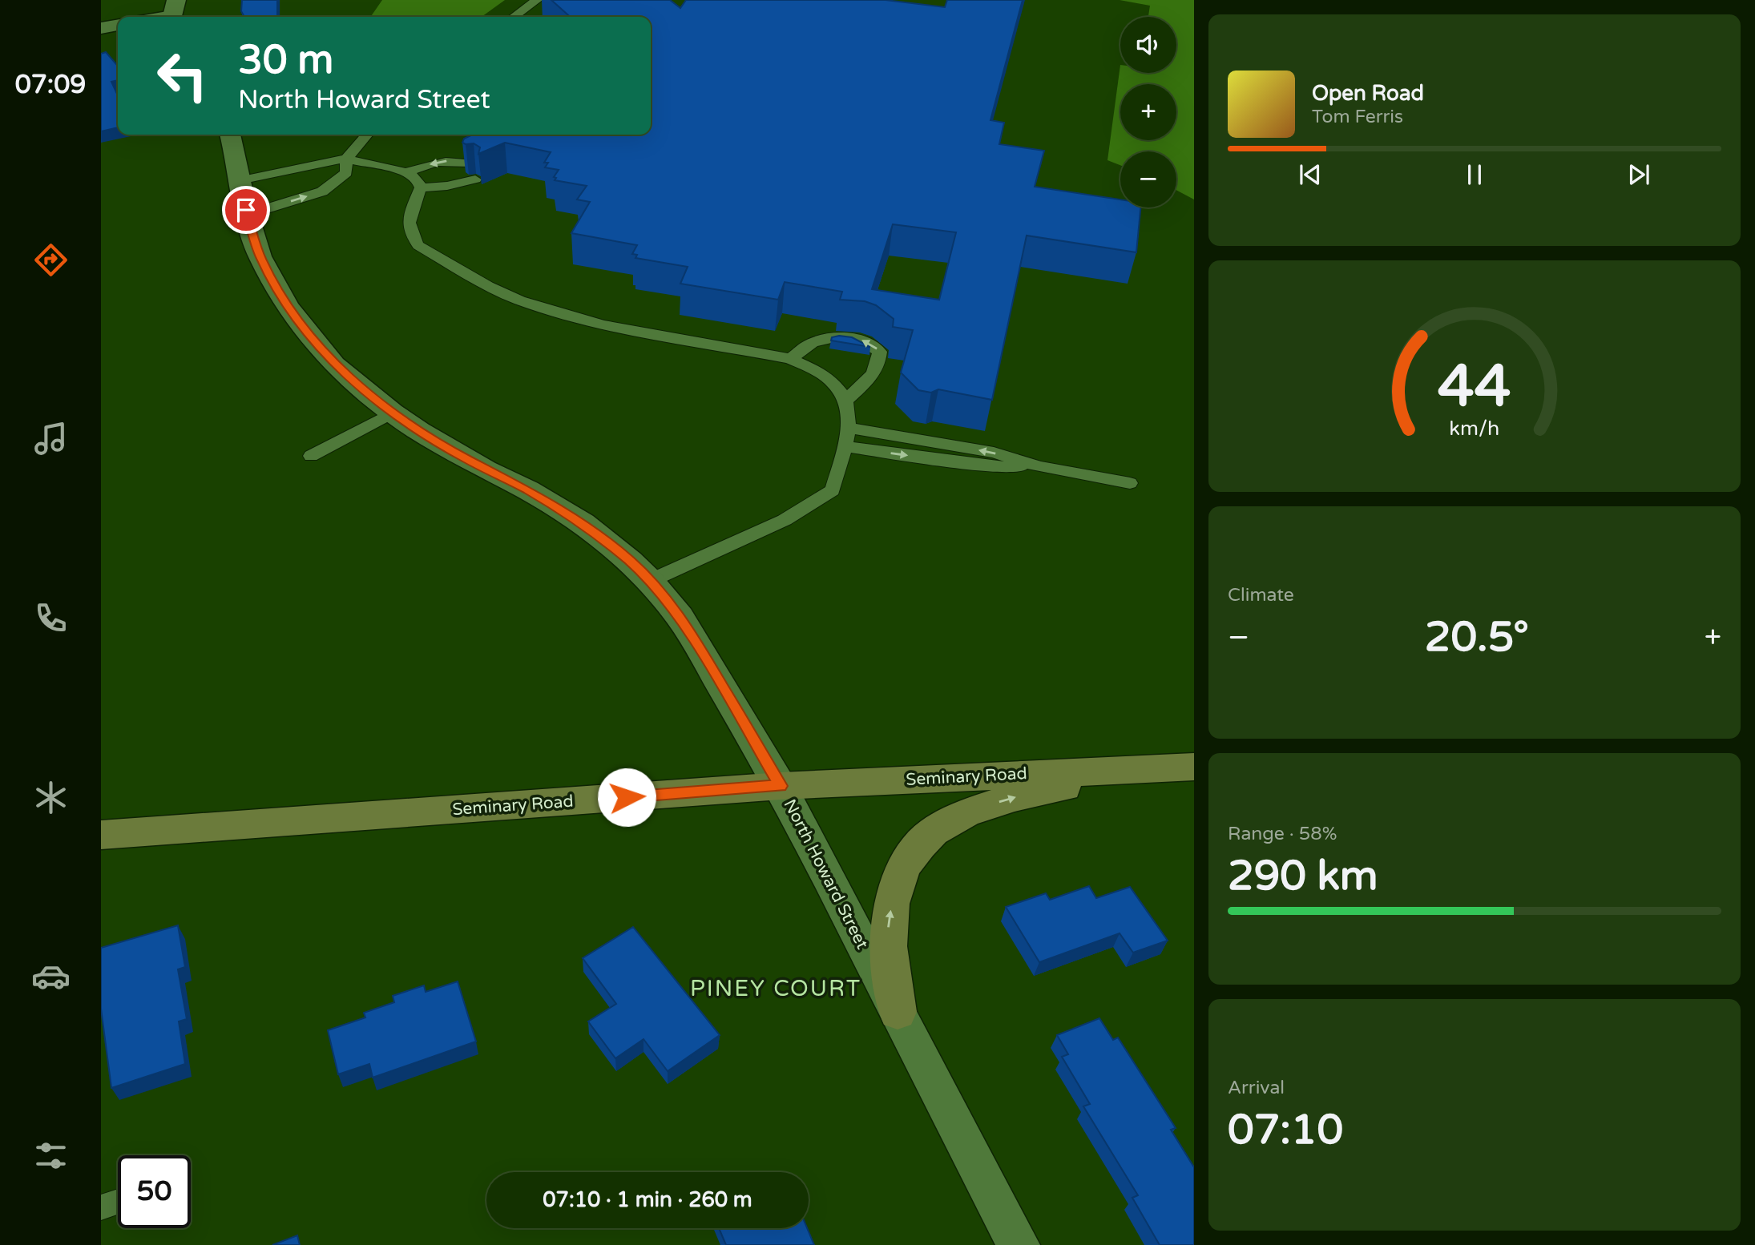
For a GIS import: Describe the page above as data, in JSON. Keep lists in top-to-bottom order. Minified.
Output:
{"streets":{"main road":["Seminary Road"],"street":["North Howard Street"]},"crossings":[["Seminary Road","North Howard Street"]],"districts":["PINEY COURT"],"page":{"tabs":"07:09","map_buttons":["+","−"],"turn":["30 m","North Howard Street"],"song":["Open Road","Tom Ferris"],"tile":["Climate",["Range · 58%","290 km"],["Arrival","07:10"]],"heat":["−","20.5°","+"],"limit":"50","trip":"07:10 · 1 min · 260 m","gauge":["44","km/h"]}}
